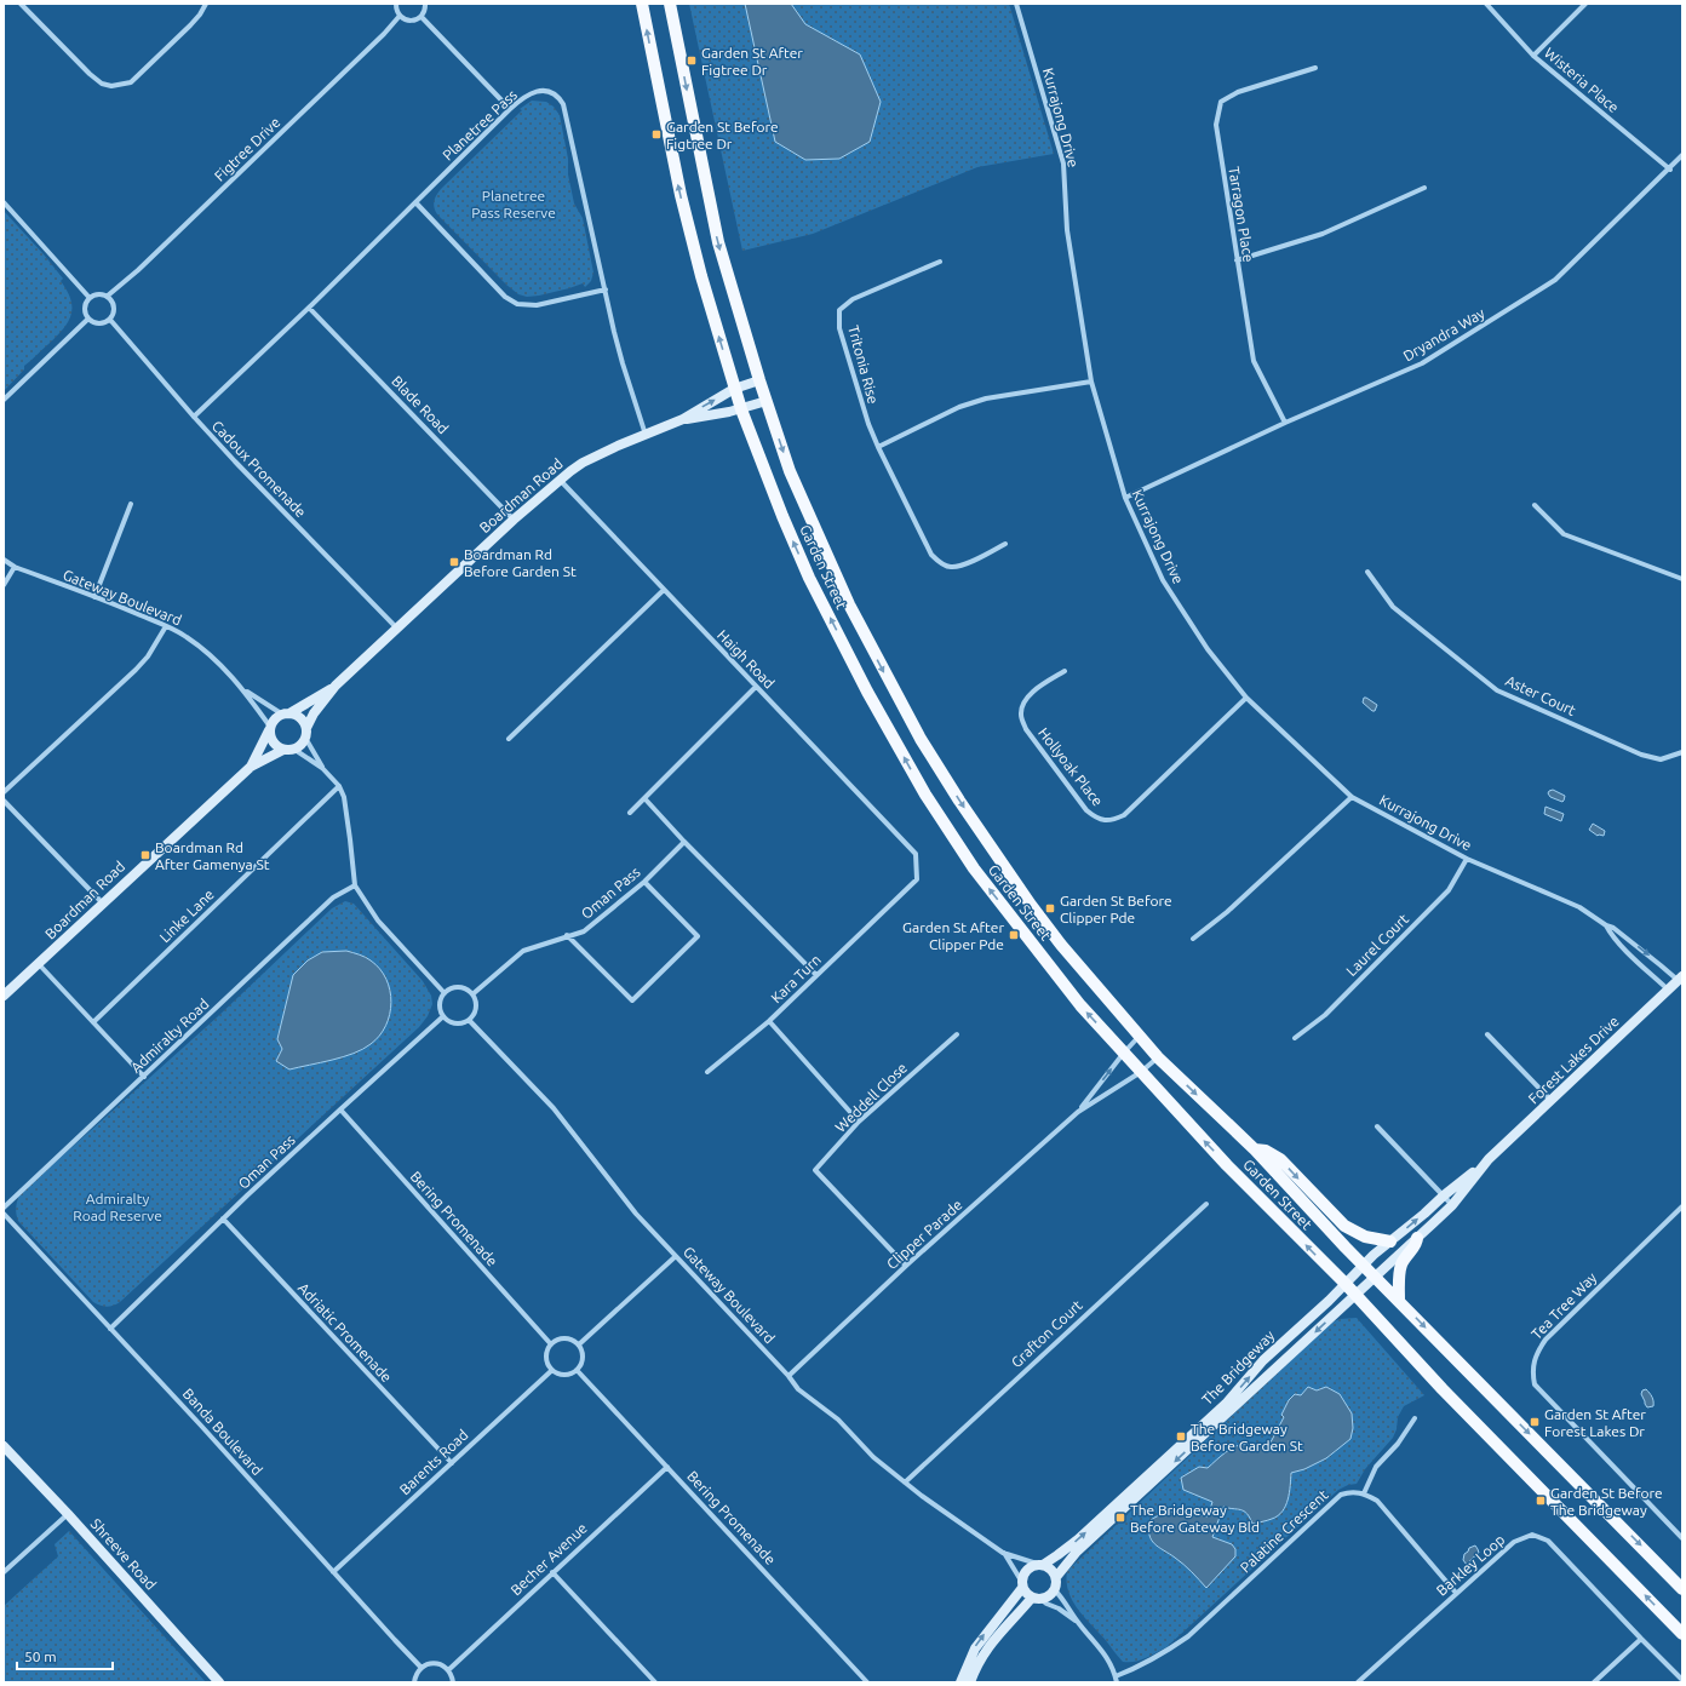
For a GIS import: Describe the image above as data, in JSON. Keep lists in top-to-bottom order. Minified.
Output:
{"streets":{"main road":["Garden Street"],"street":["Wisteria Place","Kurrajong Drive","Planetree Pass","Figtree Drive","Tarragon Place","Dryandra Way","Tritonia Rise","Blade Road","Cadoux Promenade","Boardman Road","Gateway Boulevard","Haigh Road","Aster Court","Hollyoak Place","Oman Pass","Linke Lane","Laurel Court","Kara Turn","Admiralty Road","Forest Lakes Drive","Weddell Close","Bering Promenade","Clipper Parade","Tea Tree Way","Adriatic Promenade","Grafton Court","The Bridgeway","Banda Boulevard","Barents Road","Palatine Crescent","Shreeve Road","Becher Avenue","Barkley Loop"]},"crossings":[["Wisteria Place","Dryandra Way"],["Kurrajong Drive","Dryandra Way"],["Kurrajong Drive","Hollyoak Place"],["Kurrajong Drive","Laurel Court"],["Kurrajong Drive","Forest Lakes Drive"],["Planetree Pass","Blade Road"],["Planetree Pass","Cadoux Promenade"],["Planetree Pass","Boardman Road"],["Figtree Drive","Cadoux Promenade"],["Tarragon Place","Dryandra Way"],["Blade Road","Boardman Road"],["Cadoux Promenade","Boardman Road"],["Boardman Road","Garden Street"],["Boardman Road","Gateway Boulevard"],["Boardman Road","Haigh Road"],["Garden Street","Forest Lakes Drive"],["Garden Street","Clipper Parade"],["Garden Street","The Bridgeway"],["Gateway Boulevard","Oman Pass"],["Gateway Boulevard","Clipper Parade"],["Gateway Boulevard","Grafton Court"],["Gateway Boulevard","The Bridgeway"],["Haigh Road","Kara Turn"],["Oman Pass","Bering Promenade"],["Oman Pass","Adriatic Promenade"],["Oman Pass","Banda Boulevard"],["Kara Turn","Weddell Close"],["Forest Lakes Drive","The Bridgeway"],["Weddell Close","Clipper Parade"],["Bering Promenade","Barents Road"],["Bering Promenade","Becher Avenue"],["Adriatic Promenade","Barents Road"],["Banda Boulevard","Barents Road"]],"parks":["Planetree Pass Reserve","Admiralty Road Reserve"],"places":{"transit":["Garden St After Figtree Dr","Garden St Before Figtree Dr","Boardman Rd Before Garden St","Boardman Rd After Gamenya St","Garden St Before Clipper Pde","Garden St After Clipper Pde","Garden St After Forest Lakes Dr","The Bridgeway Before Garden St","Garden St Before The Bridgeway","The Bridgeway Before Gateway Bld"]},"scale_bar":"50 m"}
